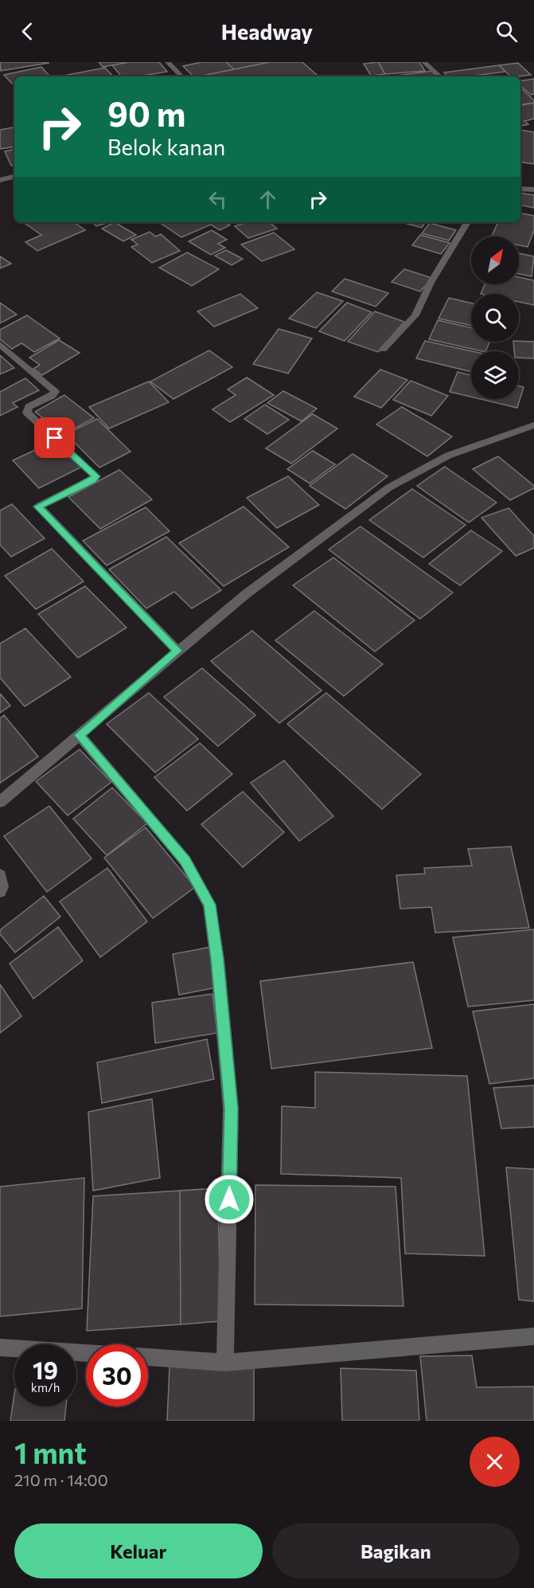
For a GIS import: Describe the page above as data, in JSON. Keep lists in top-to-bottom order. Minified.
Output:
{"north":"top right","page":{"header":"Headway","turn":["90 m","Belok kanan"],"speed":"19 km/h","limit":"30","heading":["1 mnt","210 m · 14:00"],"buttons":["Keluar","Bagikan"]}}
